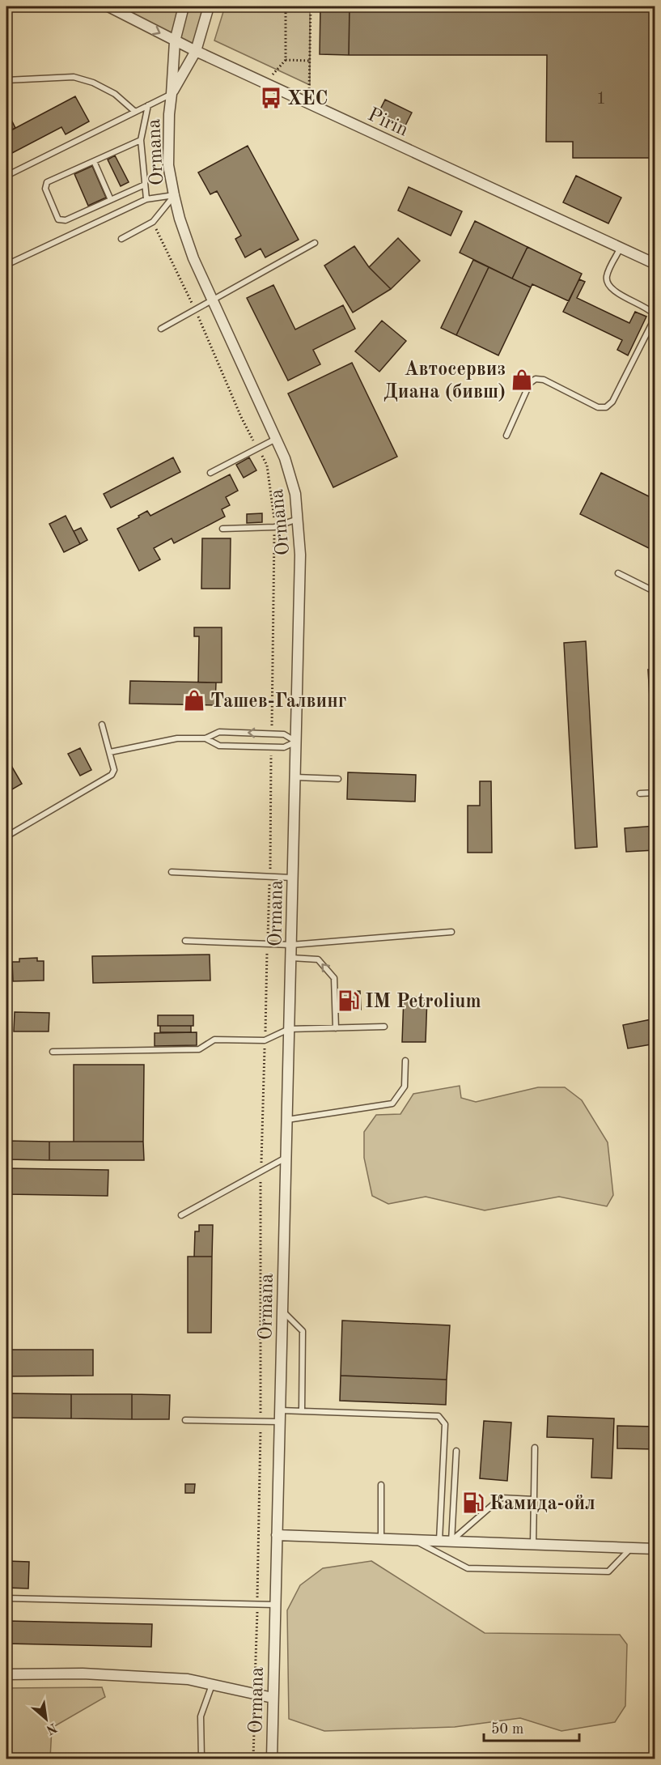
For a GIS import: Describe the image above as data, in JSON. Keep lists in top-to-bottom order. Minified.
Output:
{"streets":{"street":["Pirin","Ormana"]},"crossings":[["Pirin","Ormana"]],"places":{"bus stop":["ХЕС"],"shop":["Автосервиз Диана (бивш)","Ташев-Галвинг"],"fuel station":["IM Petrolium","Камида-ойл"]},"house_numbers":["1"],"scale_bar":"50 m","north":"bottom right"}
